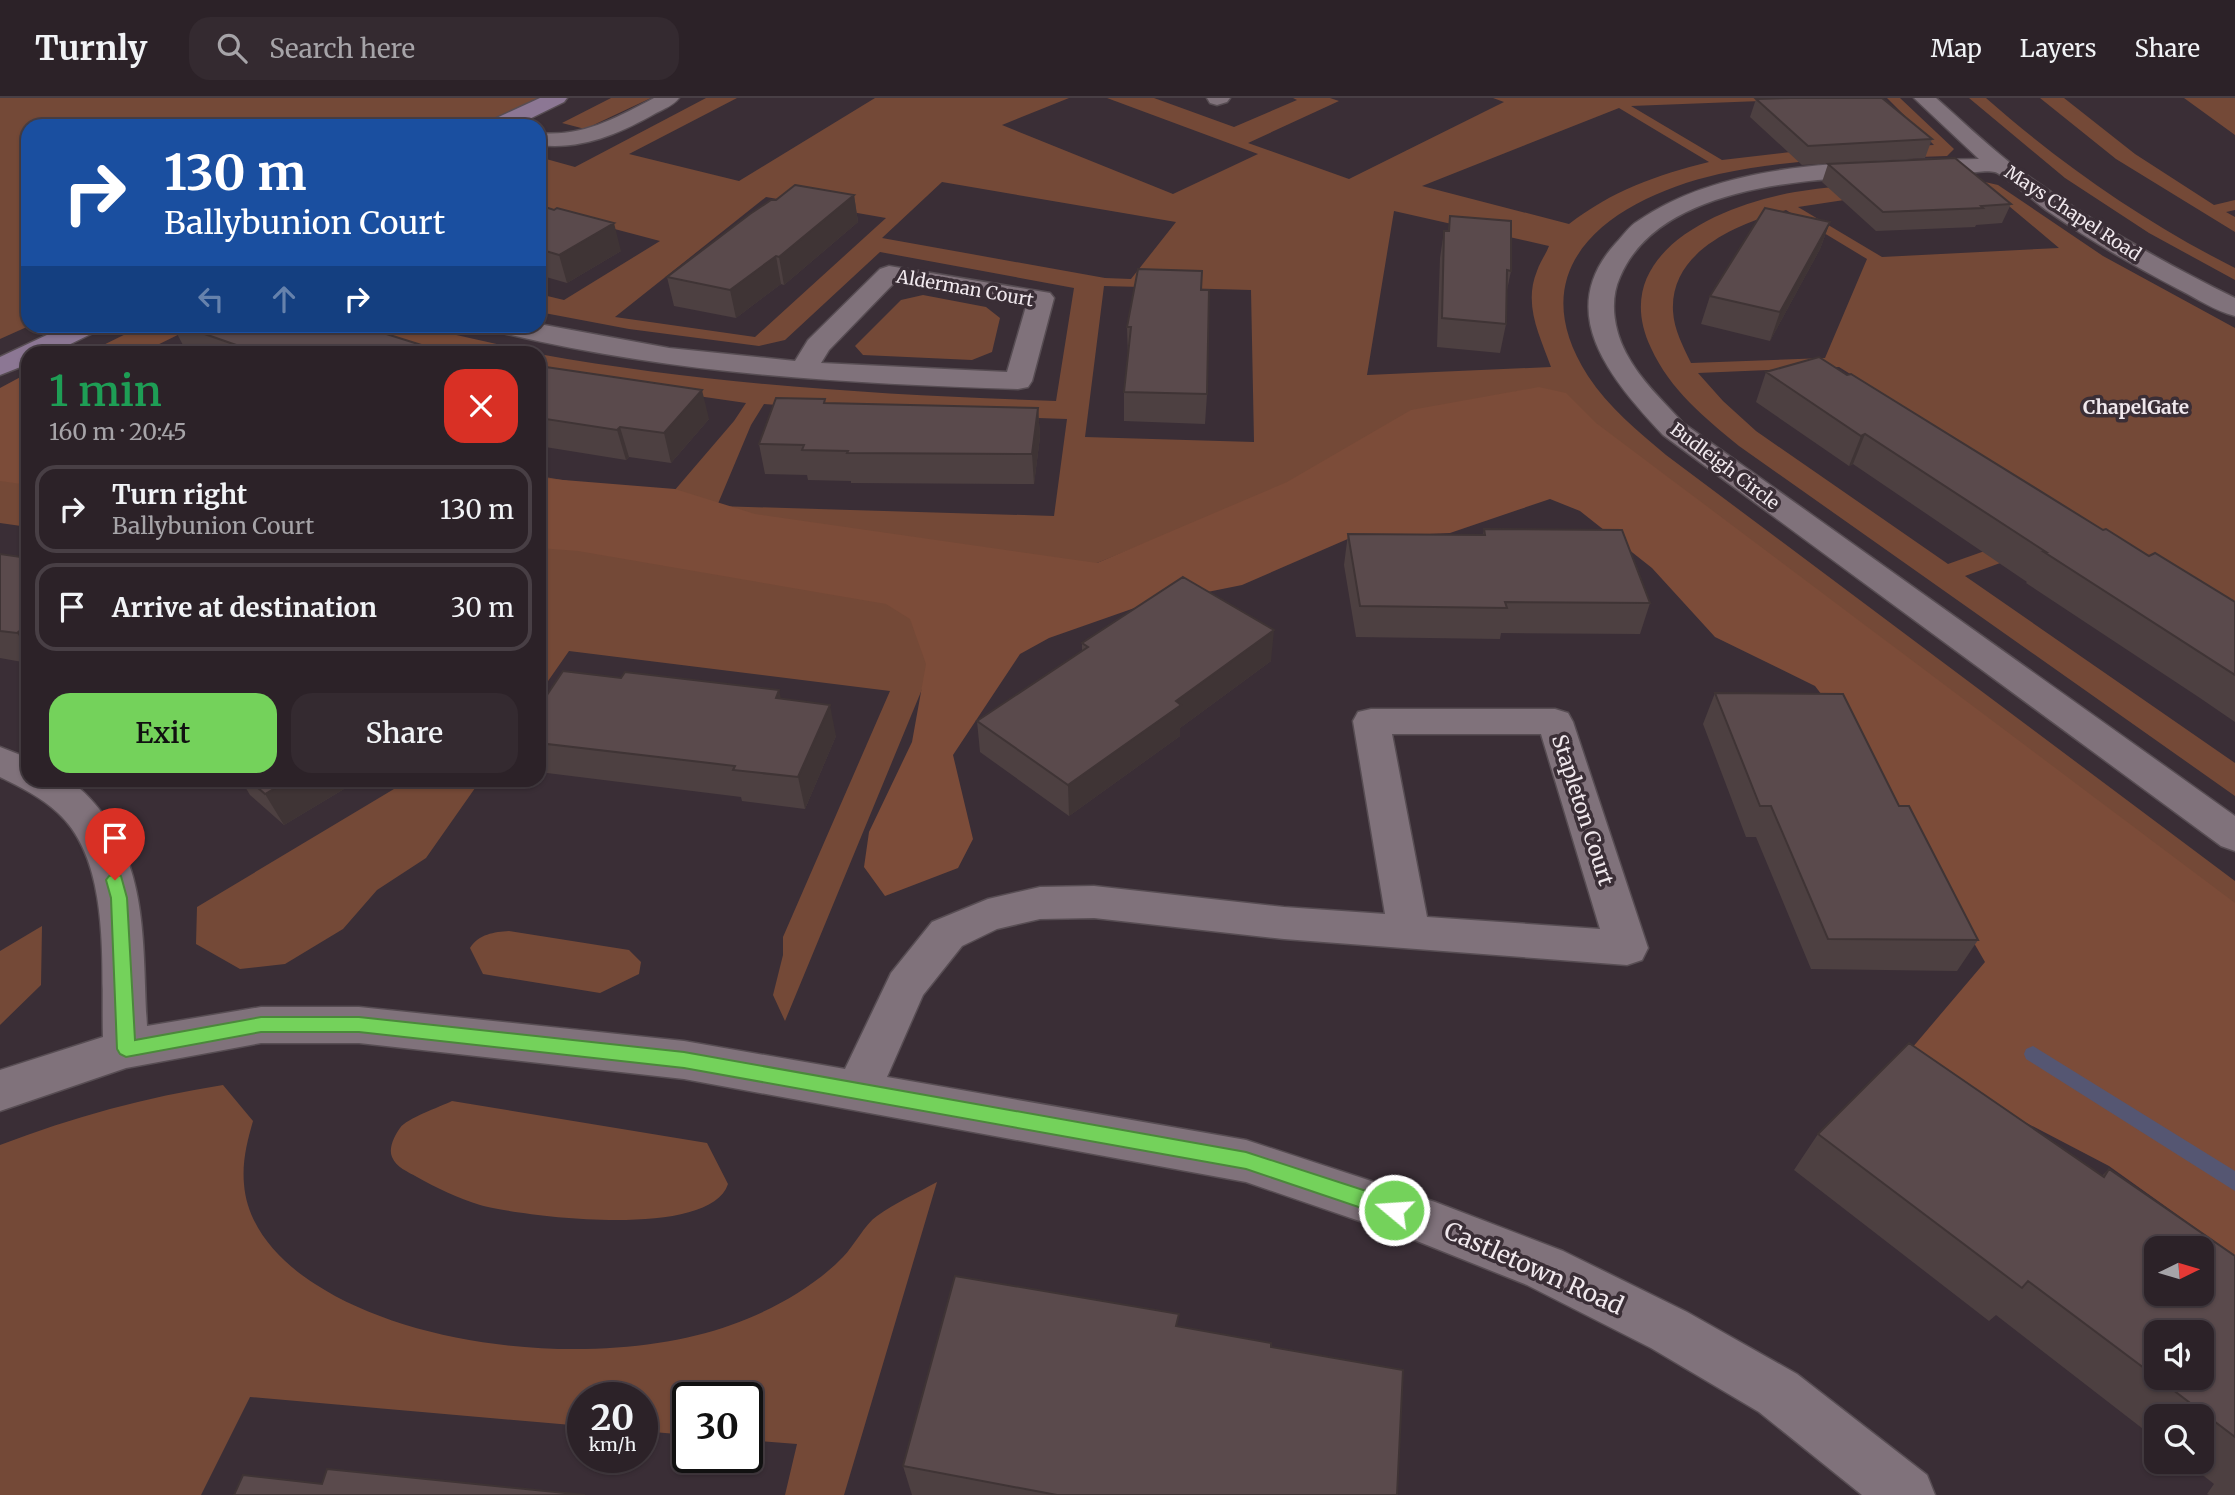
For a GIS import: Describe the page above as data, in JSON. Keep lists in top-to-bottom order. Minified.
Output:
{"streets":{"street":["Mays Chapel Road","Alderman Court","Budleigh Circle","Stapleton Court","Castletown Road"]},"crossings":[["Mays Chapel Road","Budleigh Circle"],["Stapleton Court","Castletown Road"]],"districts":["ChapelGate"],"north":"right","page":{"header":"Turnly","search":"Search here","nav":["Map","Layers","Share"],"turn":["130 m","Ballybunion Court"],"heading":["1 min","160 m · 20:45"],"list":[{"name":"Turn right","note":"Ballybunion Court","value":"130 m"},{"name":"Arrive at destination","value":"30 m"}],"buttons":["Exit","Share"],"speed":"20 km/h","limit":"30"}}
